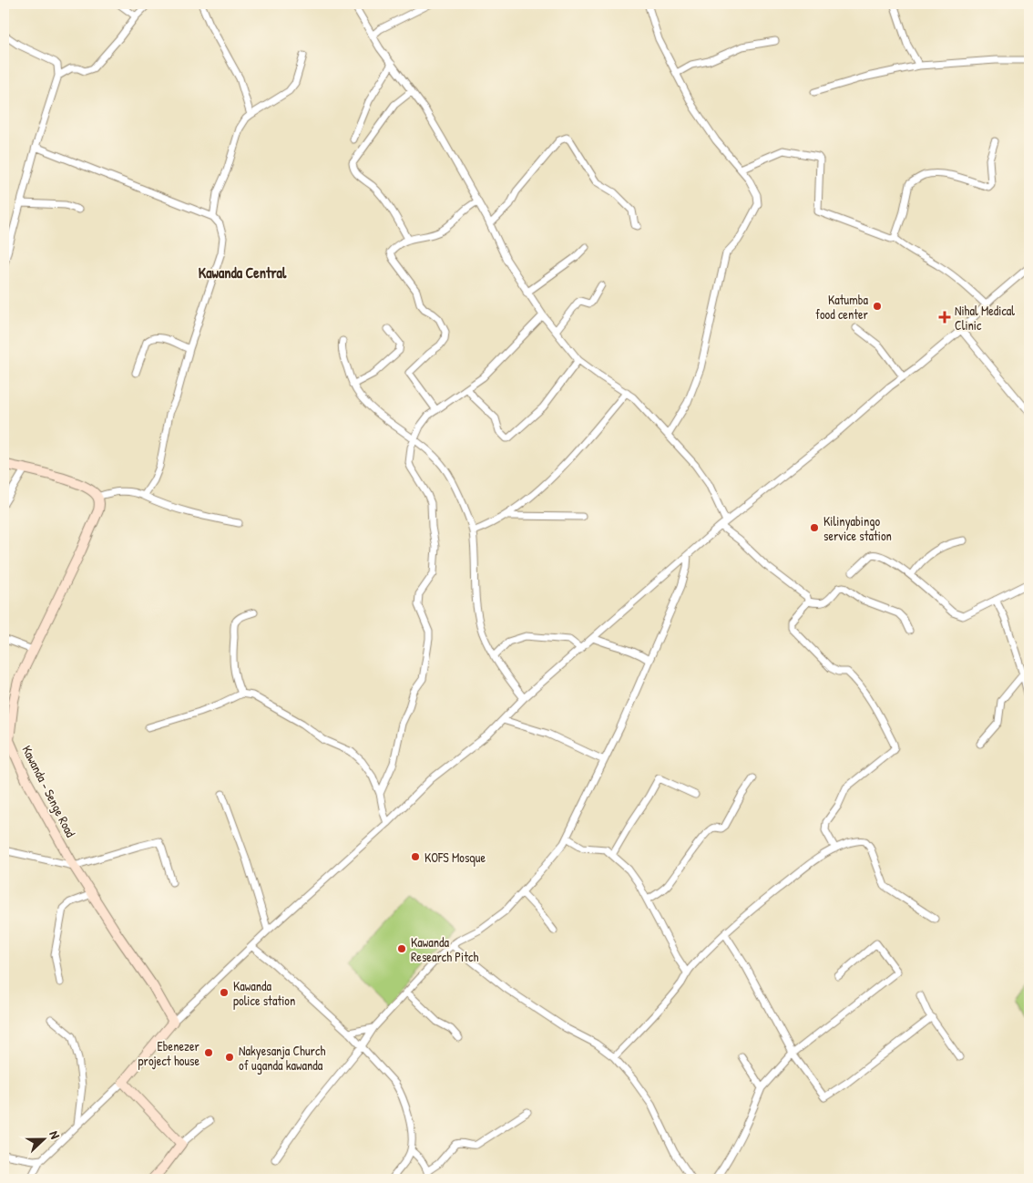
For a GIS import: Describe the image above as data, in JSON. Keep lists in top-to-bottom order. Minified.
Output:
{"streets":{"street":["Kawanda - Senge Road"]},"districts":["Kawanda Central"],"places":{"other":["Katumba food center","Kilinyabingo service station","KOFS Mosque","Kawanda Research Pitch","Kawanda police station","Ebenezer project house","Nakyesanja Church of uganda kawanda"],"health":["Nihal Medical Clinic"]},"north":"right"}
